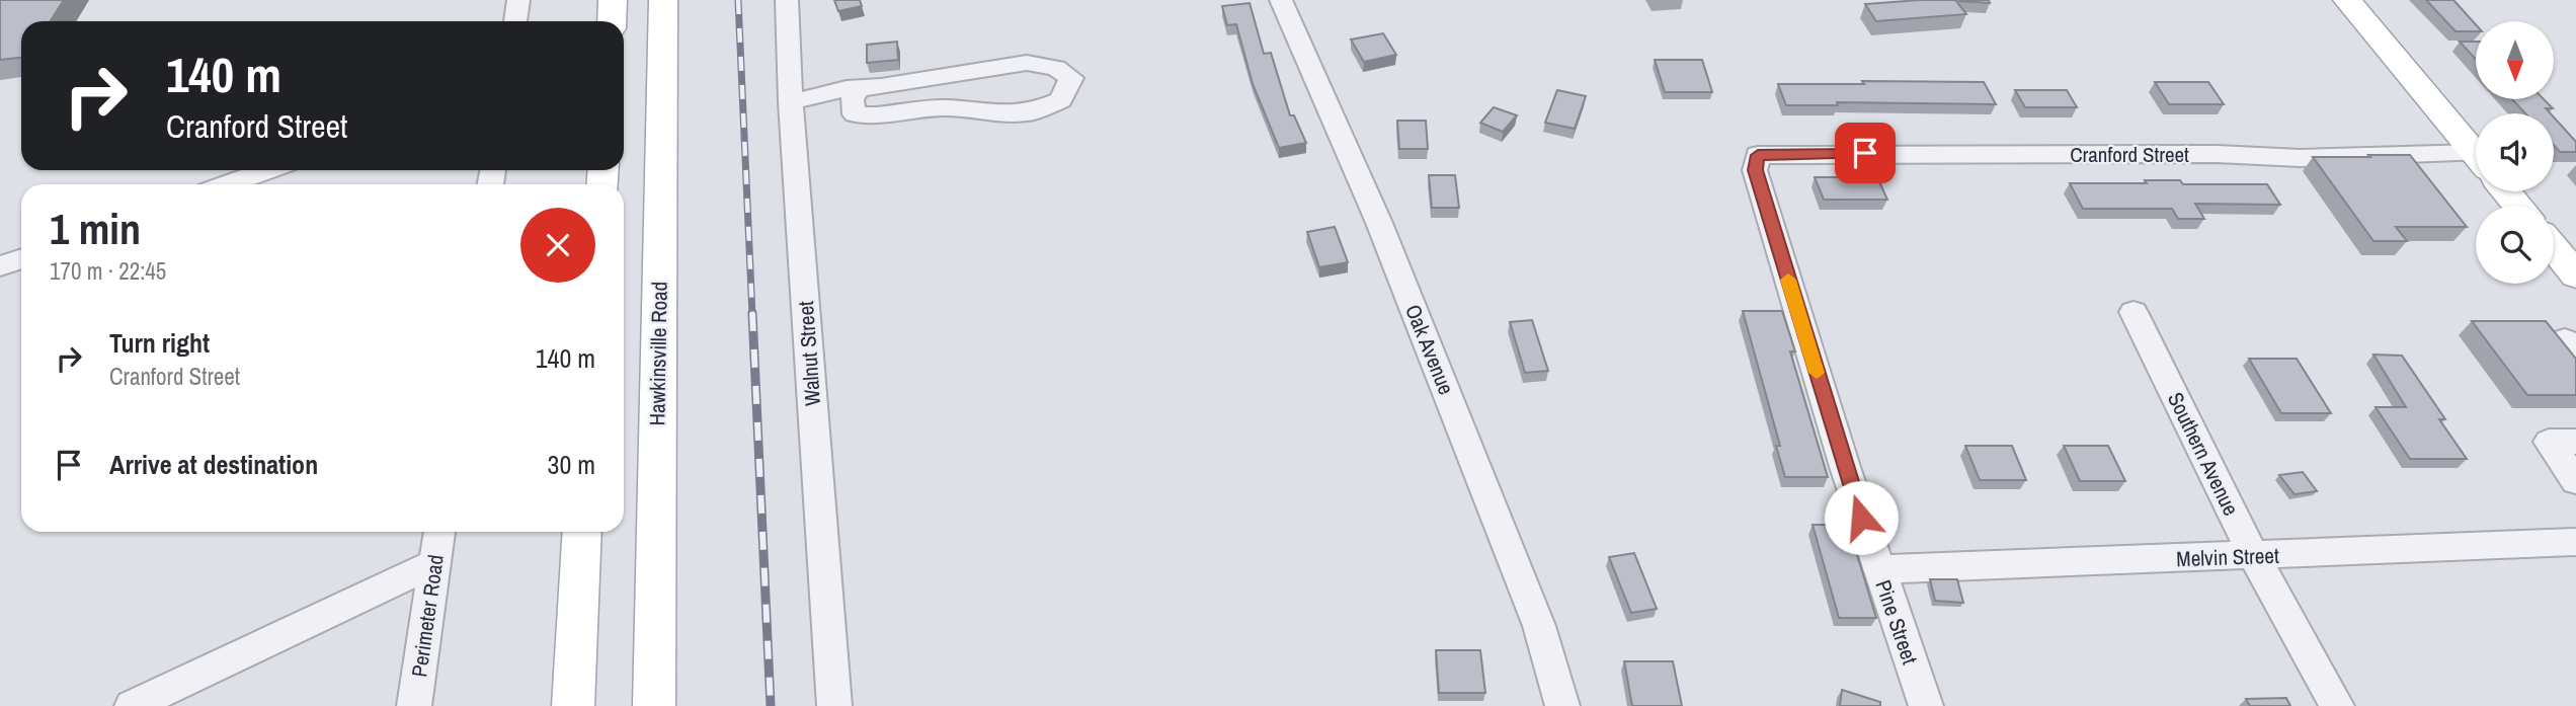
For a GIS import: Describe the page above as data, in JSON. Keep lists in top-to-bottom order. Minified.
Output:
{"streets":{"main road":["Hawkinsville Road"],"street":["Cranford Street","Oak Avenue","Walnut Street","Southern Avenue","Melvin Street","Perimeter Road","Pine Street"]},"crossings":[["Cranford Street","Pine Street"],["Southern Avenue","Melvin Street"],["Melvin Street","Pine Street"]],"north":"bottom","page":{"turn":["140 m","Cranford Street"],"heading":["1 min","170 m · 22:45"],"list":[{"name":"Turn right","note":"Cranford Street","value":"140 m"},{"name":"Arrive at destination","value":"30 m"}]}}
